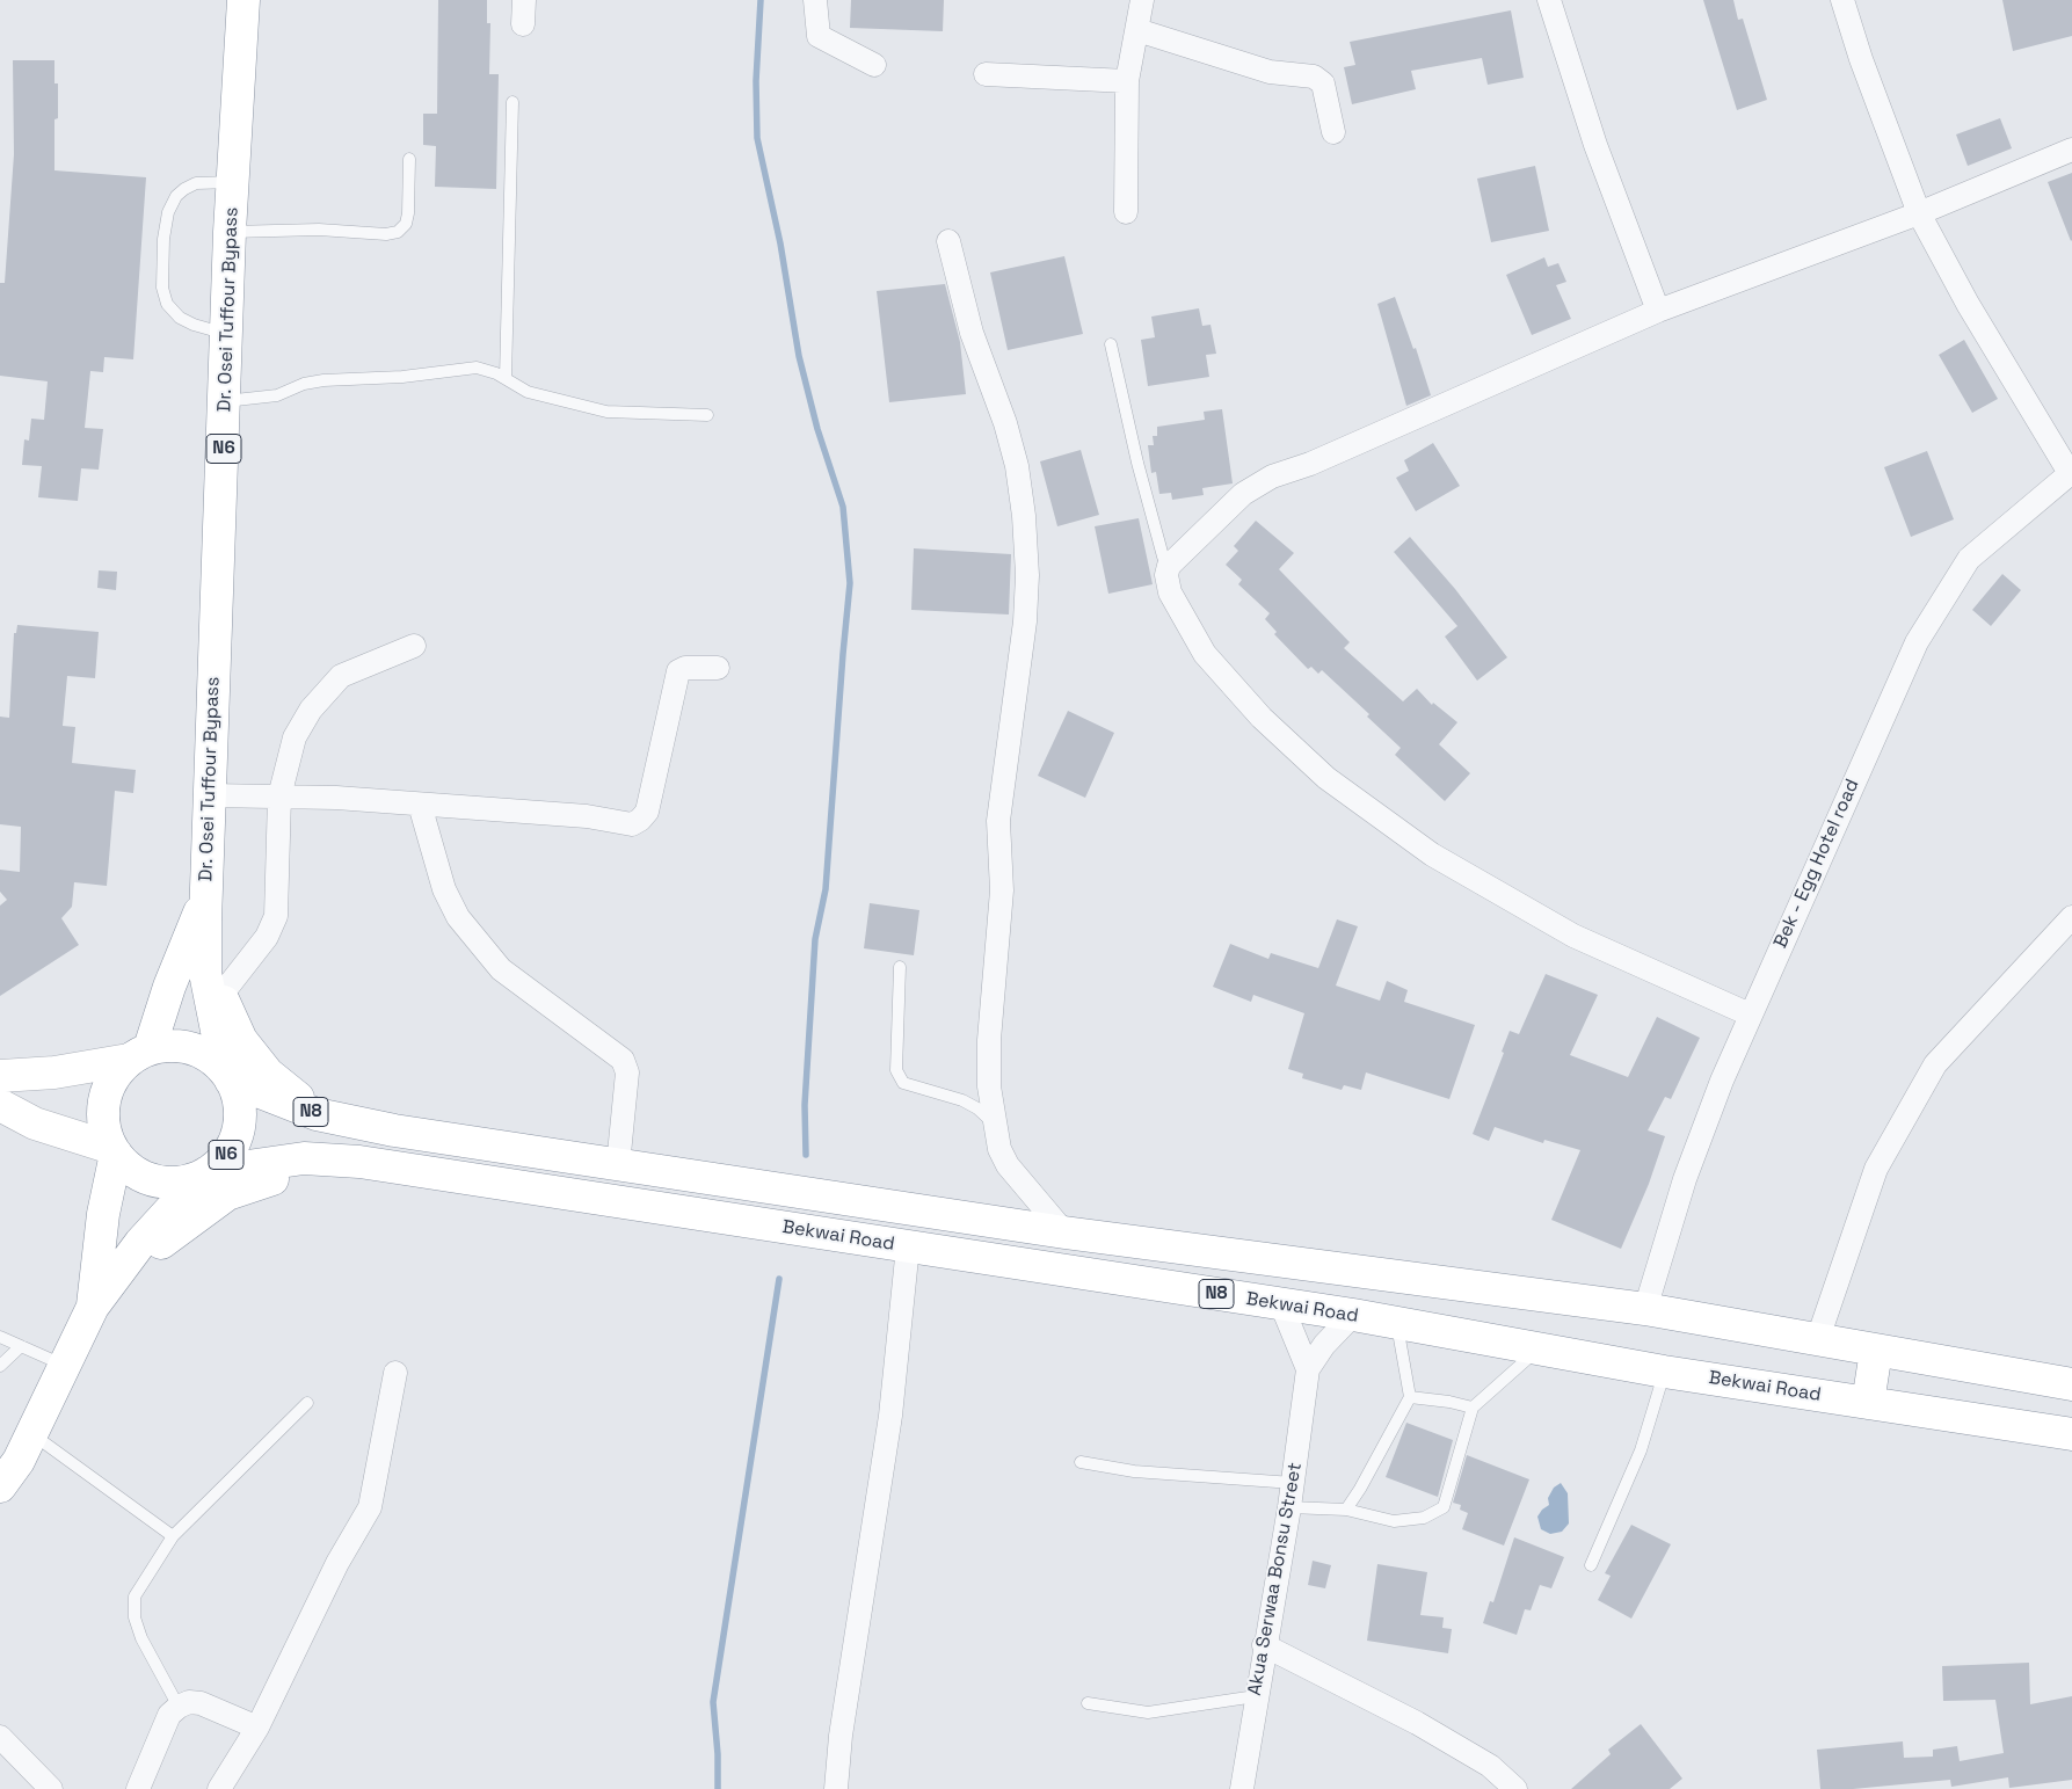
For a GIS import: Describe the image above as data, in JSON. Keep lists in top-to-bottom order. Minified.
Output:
{"streets":{"main road":["Dr. Osei Tuffour Bypass","N6","N8","Bekwai Road"],"street":["Bek - Egg Hotel road","Akua Serwaa Bonsu Street"]},"crossings":[["Dr. Osei Tuffour Bypass","N6"],["Dr. Osei Tuffour Bypass","N8"],["N6","N8"],["Bek - Egg Hotel road","Bekwai Road"],["N8","Bekwai Road"]]}
